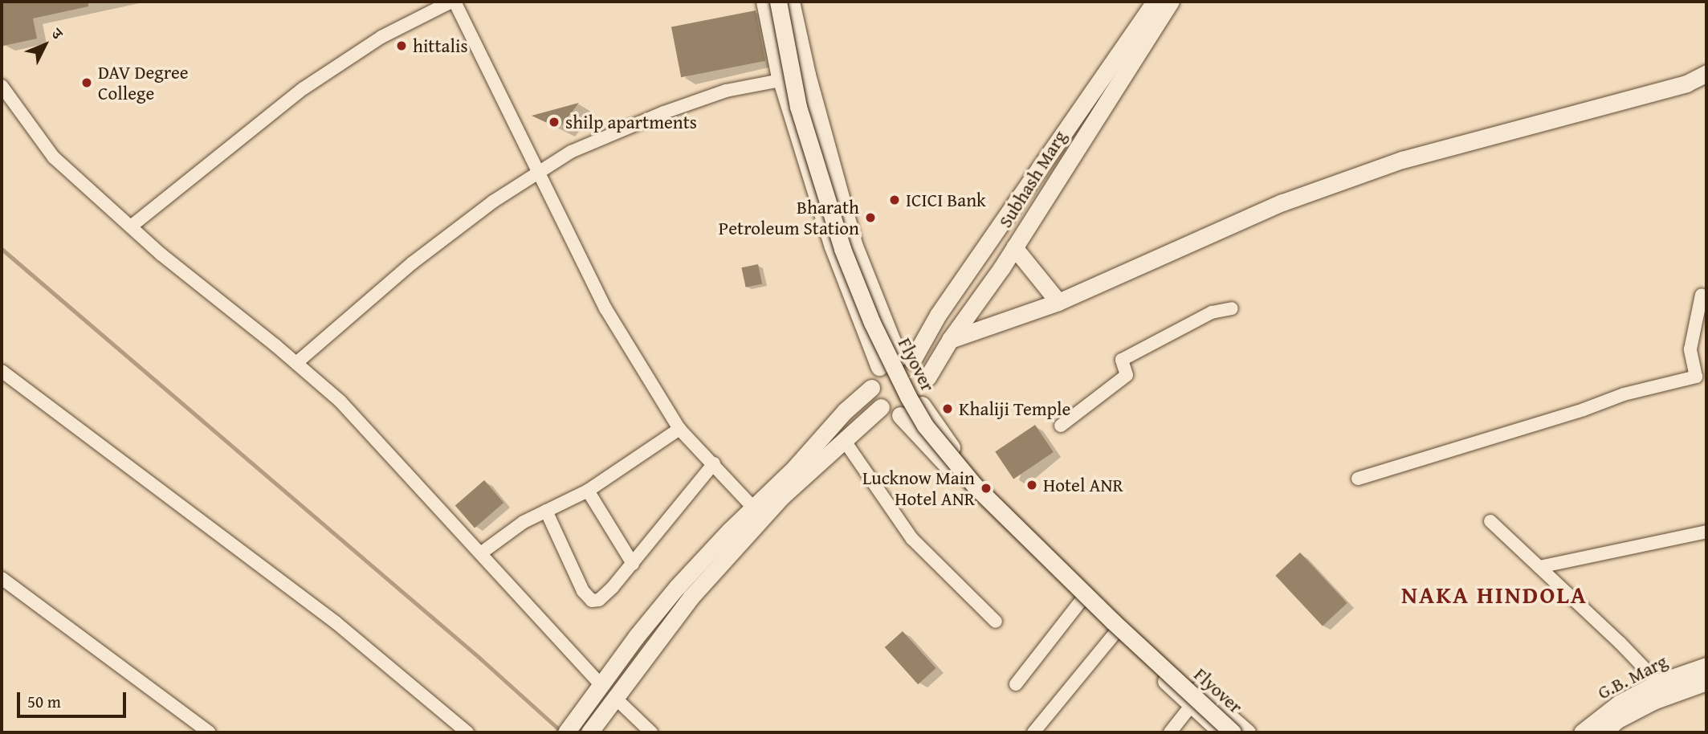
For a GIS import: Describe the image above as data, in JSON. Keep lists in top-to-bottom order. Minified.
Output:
{"streets":{"main road":["Subhash Marg","Flyover","G.B. Marg"]},"districts":["NAKA HINDOLA"],"places":["hittalis","DAV Degree College","shilp apartments","ICICI Bank","Bharath Petroleum Station","Khaliji Temple","Hotel ANR","Lucknow Main Hotel ANR"],"scale_bar":"50 m","north":"top right"}
